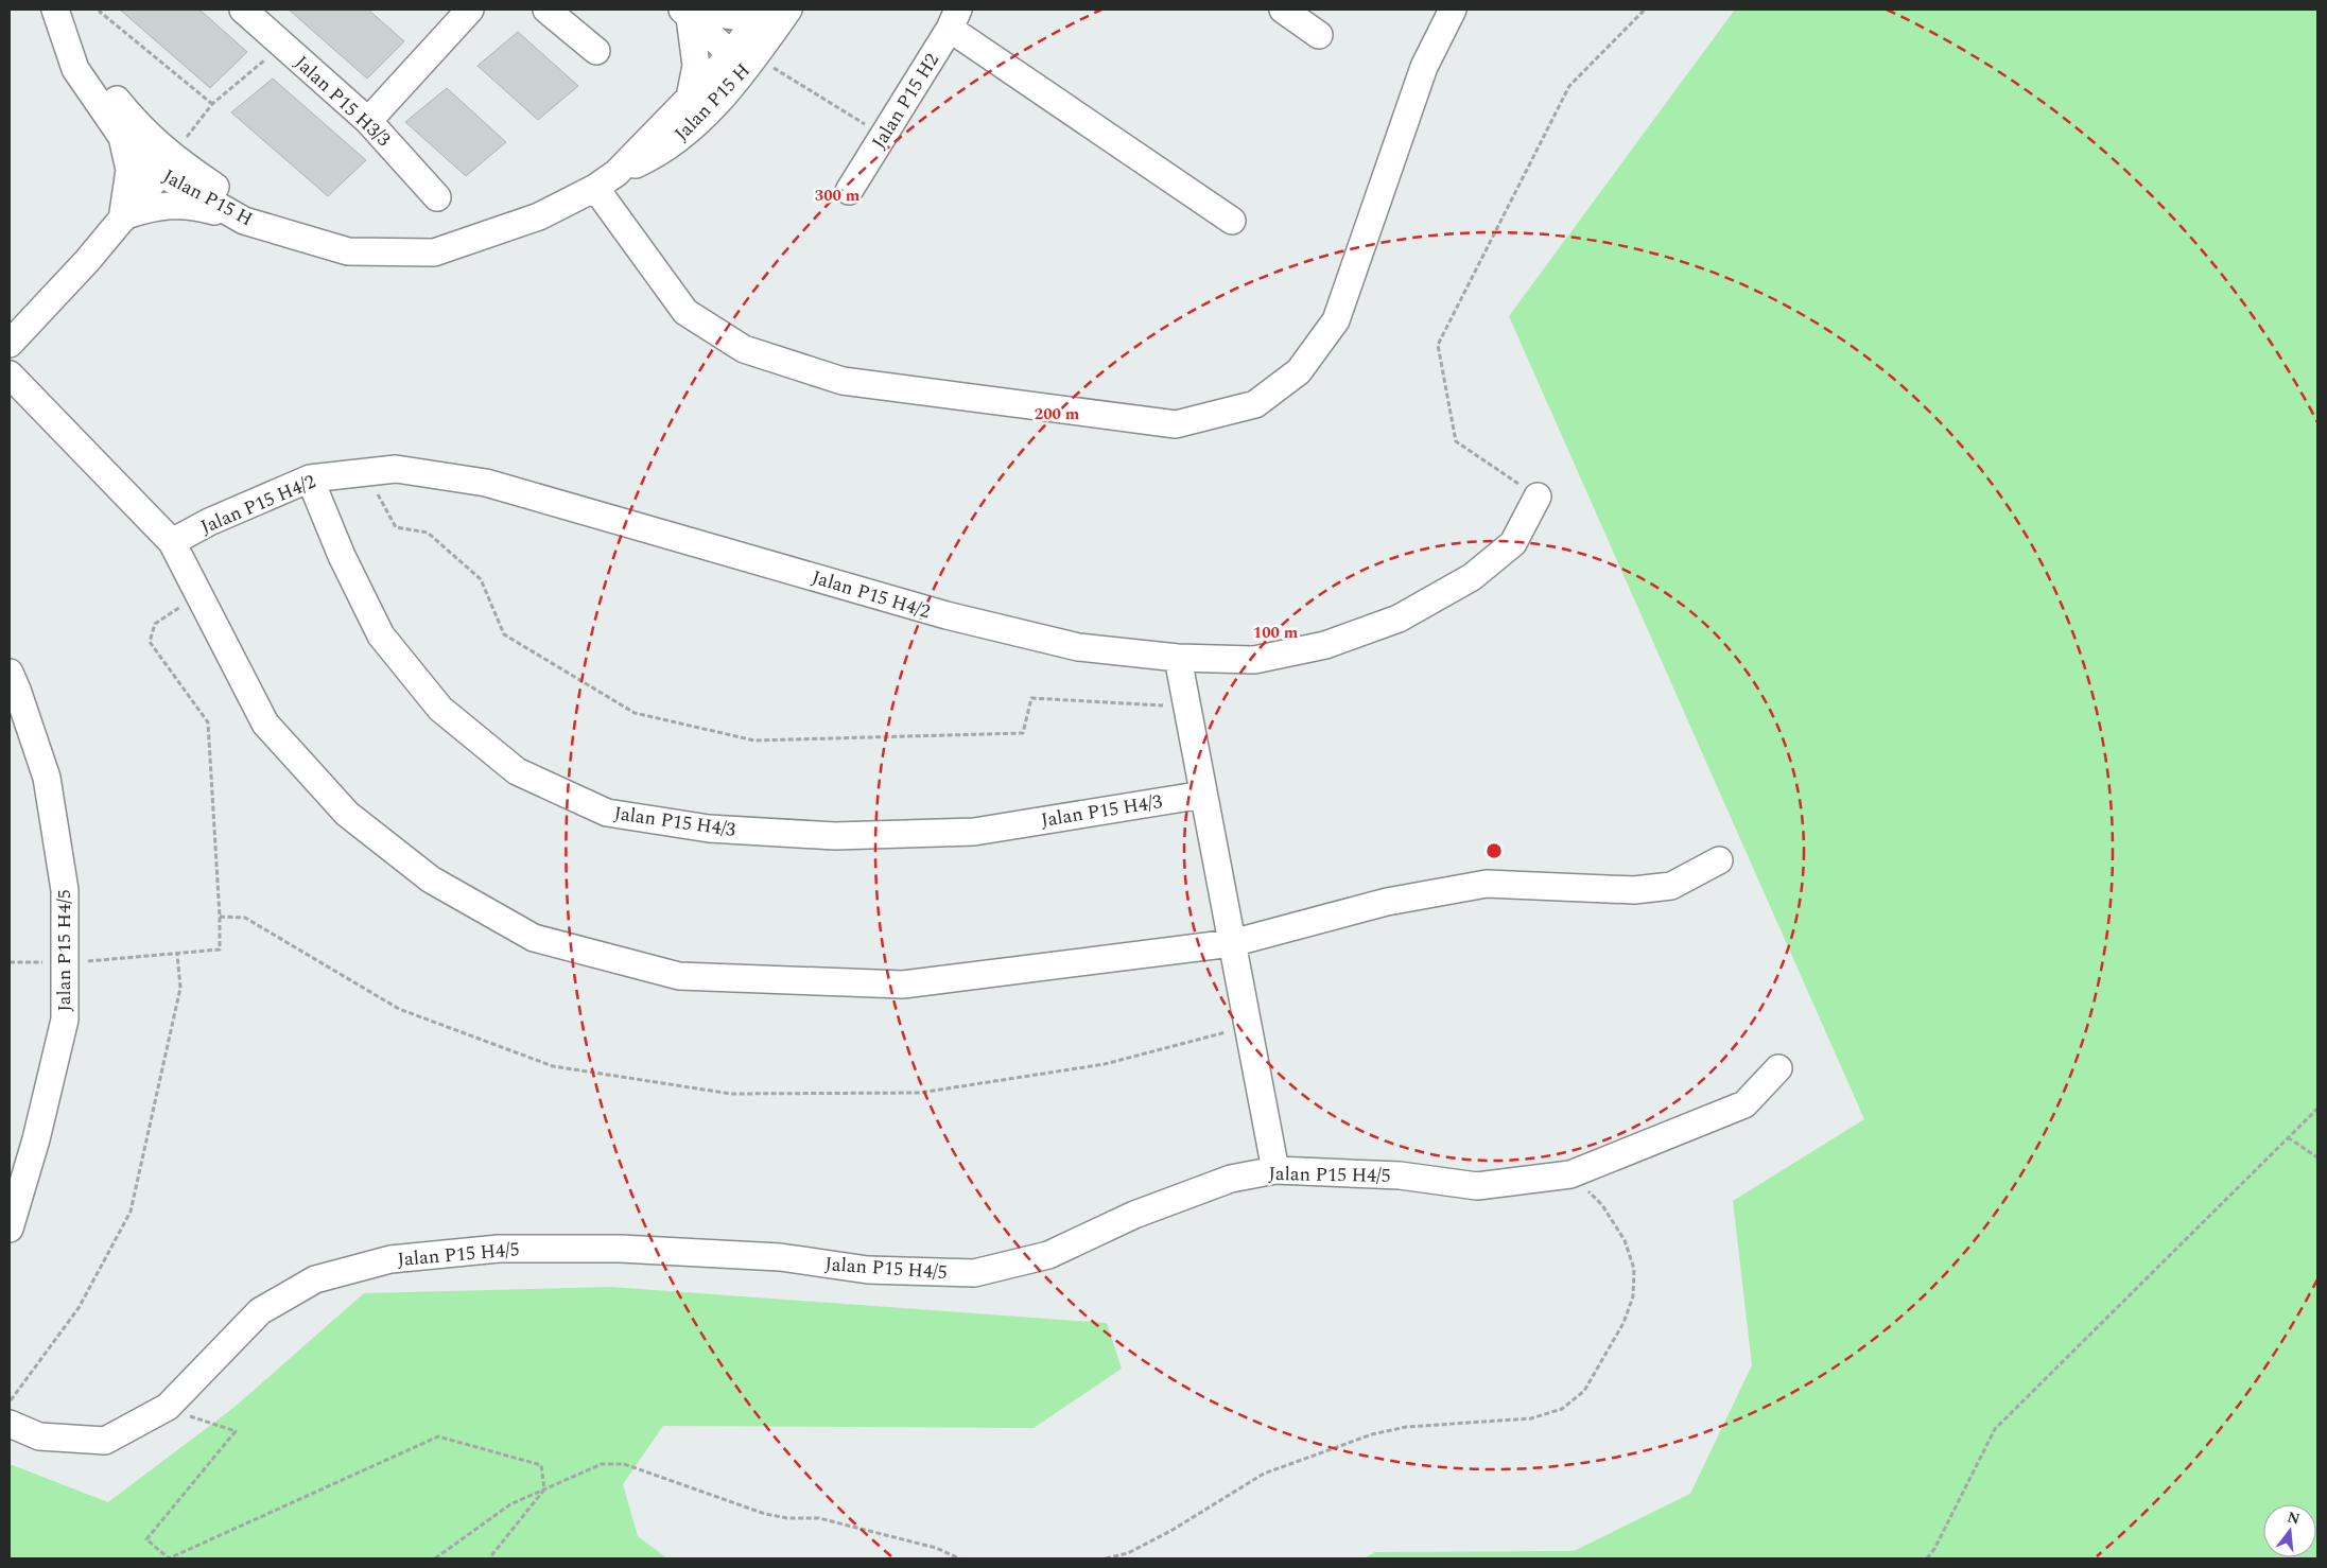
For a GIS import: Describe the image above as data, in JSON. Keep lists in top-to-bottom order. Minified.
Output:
{"streets":{"street":["Jalan P15 H3/3","Jalan P15 H2","Jalan P15 H","Jalan P15 H4/2","Jalan P15 H4/3","Jalan P15 H4/5"]},"crossings":[["Jalan P15 H4/2","Jalan P15 H4/3"]],"north":"top","rings":["300 m","200 m","100 m"]}
